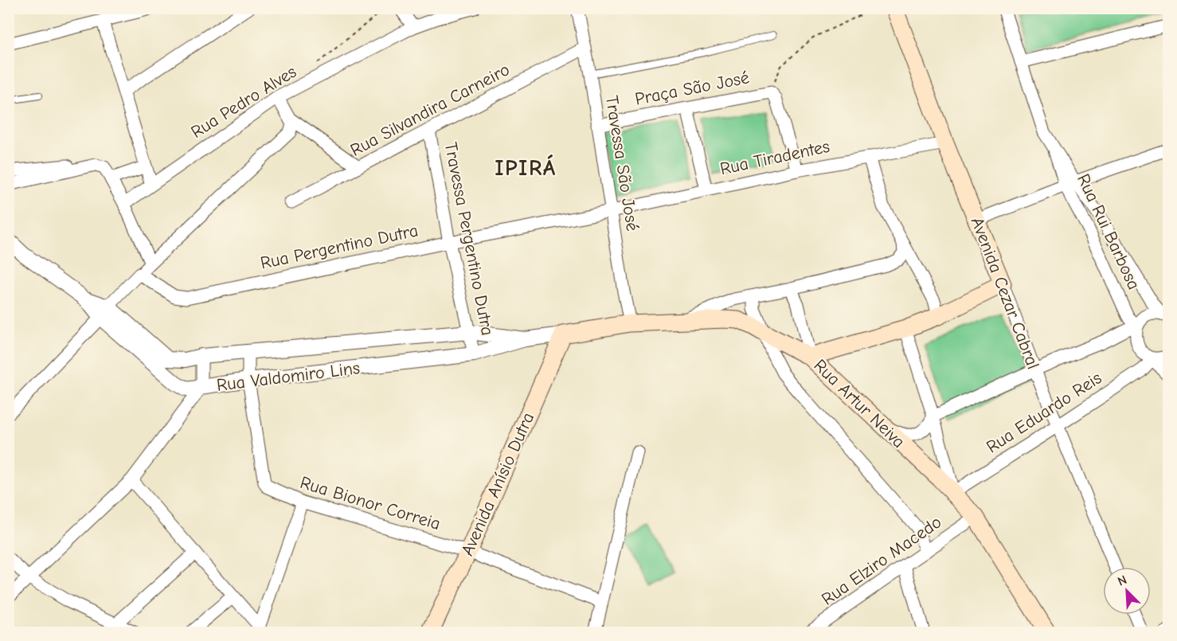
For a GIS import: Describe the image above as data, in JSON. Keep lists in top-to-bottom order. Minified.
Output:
{"streets":{"main road":["Avenida Cezar Cabral","Rua Valdomiro Lins","Rua Artur Neiva","Avenida Anísio Dutra"],"street":["Praça São José","Rua Pedro Alves","Rua Silvandira Carneiro","Rua Tiradentes","Travessa São José","Rua Rui Barbosa","Travessa Pergentino Dutra","Rua Pergentino Dutra","Rua Eduardo Reis","Rua Bionor Correia","Rua Elziro Macedo"]},"crossings":[["Praça São José","Travessa São José"],["Rua Silvandira Carneiro","Travessa São José"],["Rua Silvandira Carneiro","Travessa Pergentino Dutra"],["Rua Tiradentes","Travessa São José"],["Rua Tiradentes","Rua Pergentino Dutra"],["Rua Tiradentes","Avenida Cezar Cabral"],["Travessa São José","Rua Pergentino Dutra"],["Travessa São José","Rua Valdomiro Lins"],["Travessa Pergentino Dutra","Rua Pergentino Dutra"],["Travessa Pergentino Dutra","Rua Valdomiro Lins"],["Avenida Cezar Cabral","Rua Eduardo Reis"],["Rua Valdomiro Lins","Rua Artur Neiva"],["Rua Valdomiro Lins","Avenida Anísio Dutra"],["Rua Valdomiro Lins","Rua Bionor Correia"],["Rua Artur Neiva","Rua Eduardo Reis"],["Rua Artur Neiva","Rua Elziro Macedo"],["Avenida Anísio Dutra","Rua Bionor Correia"]],"districts":["IPIRÁ"],"north":"top left"}
